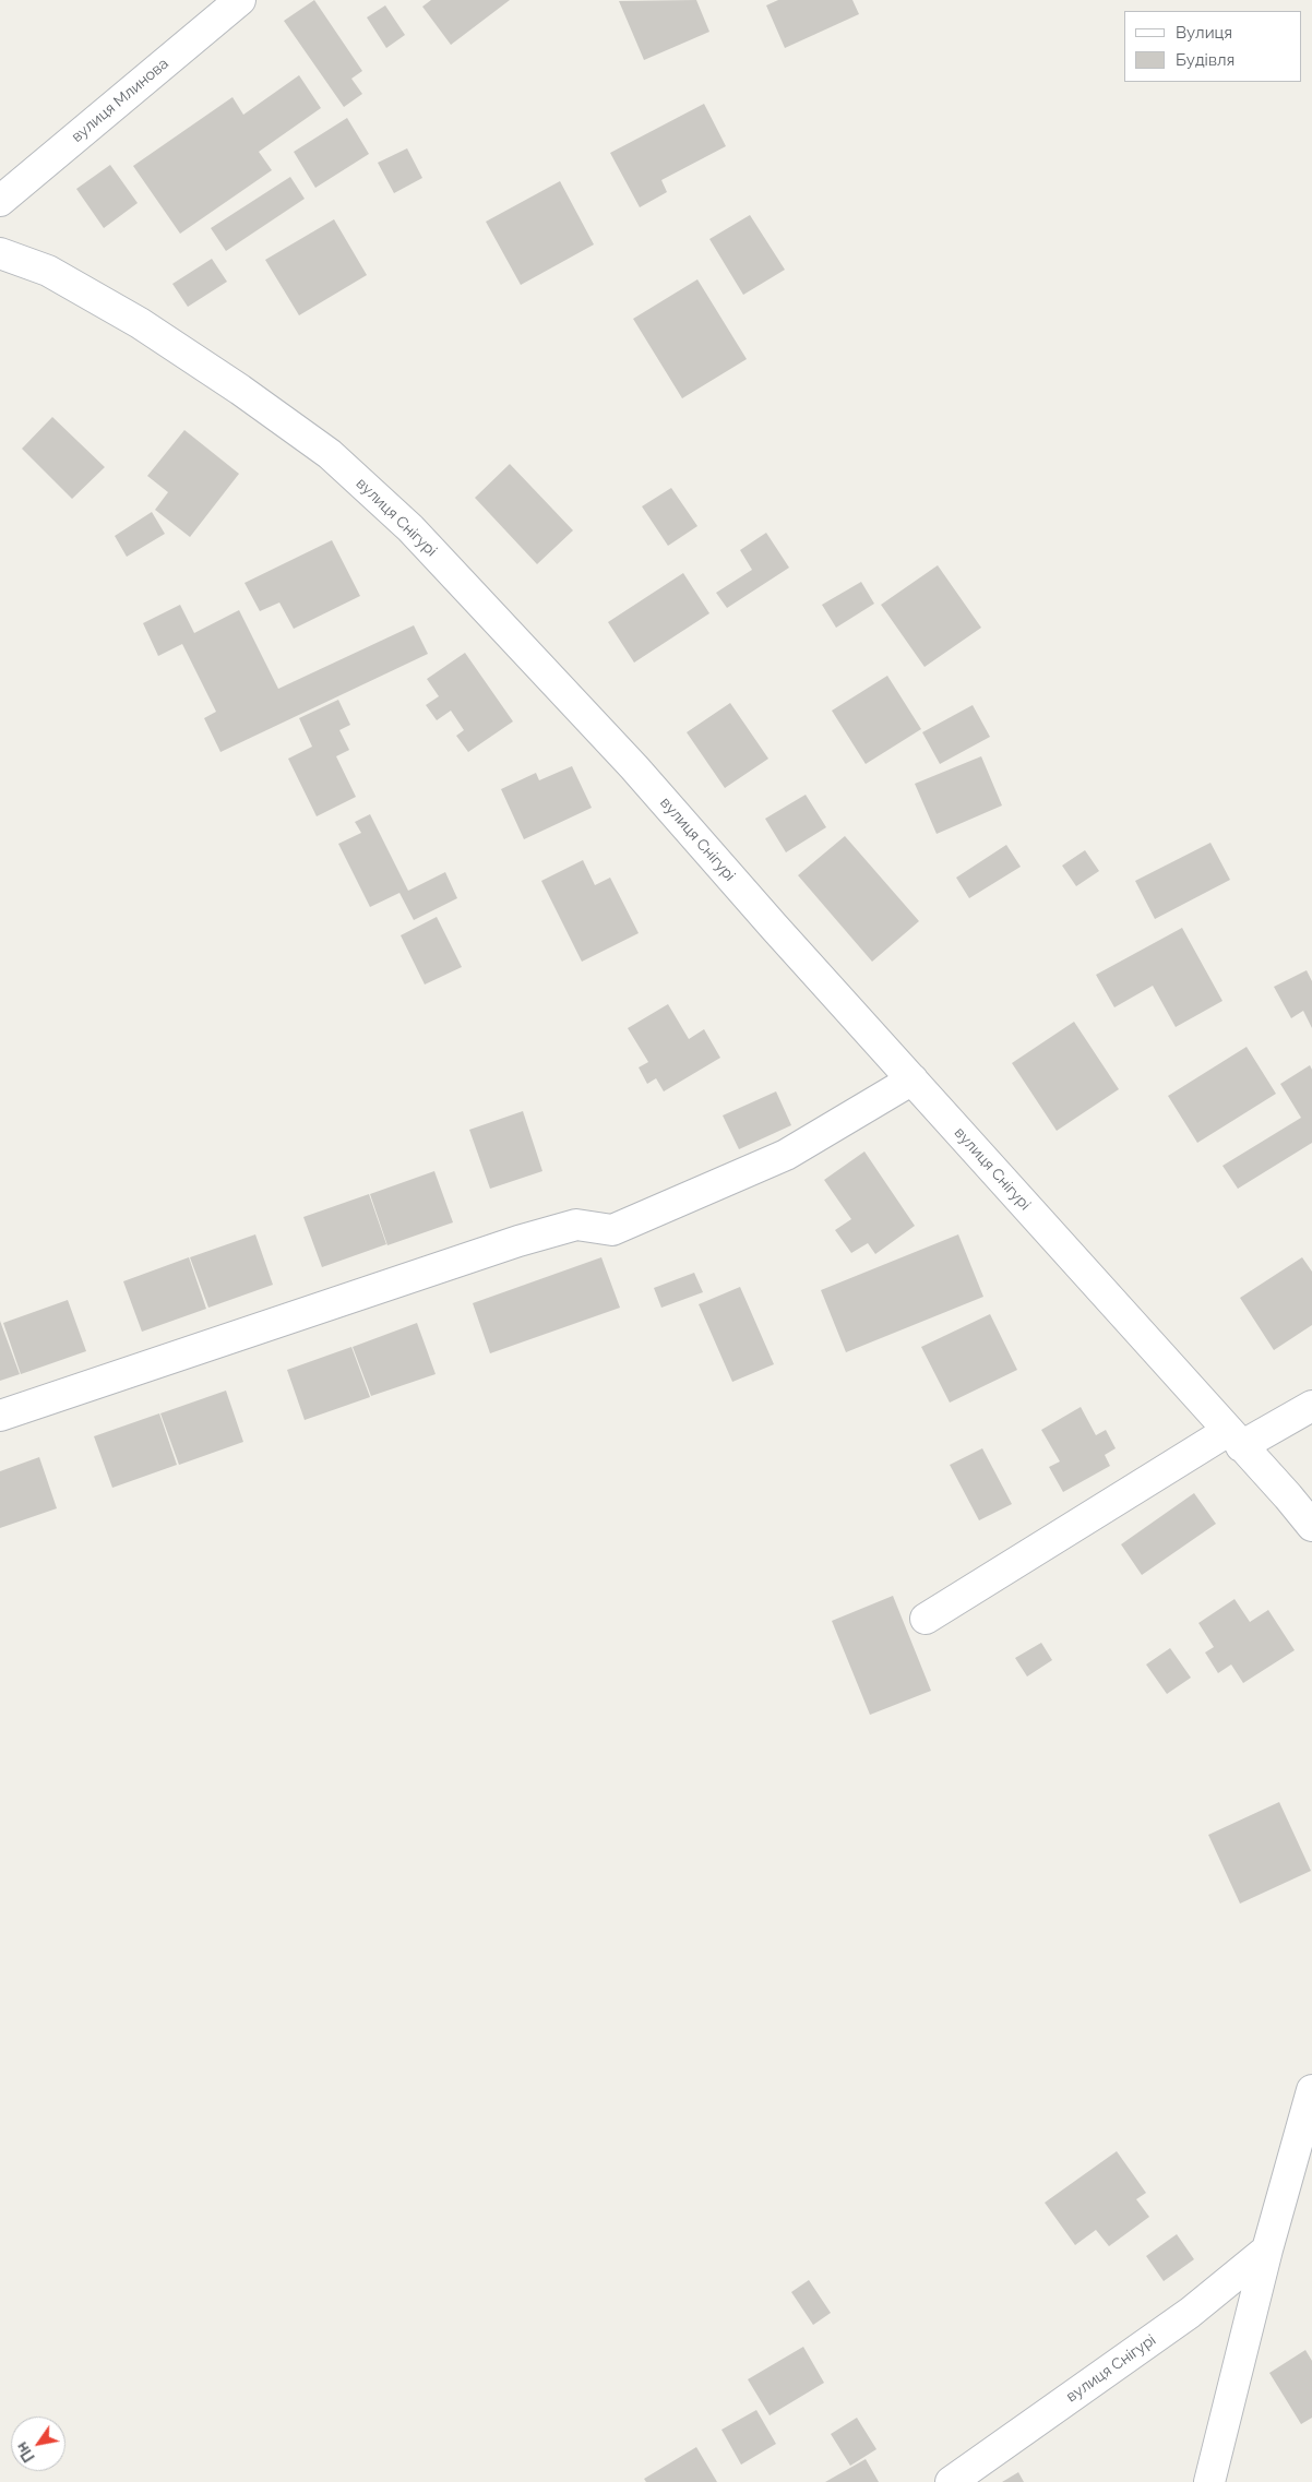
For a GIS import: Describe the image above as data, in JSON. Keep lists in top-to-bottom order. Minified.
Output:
{"streets":{"street":["вулиця Млинова","вулиця Снігурі"]},"legend":["Вулиця","Будівля"],"north":"bottom left"}
